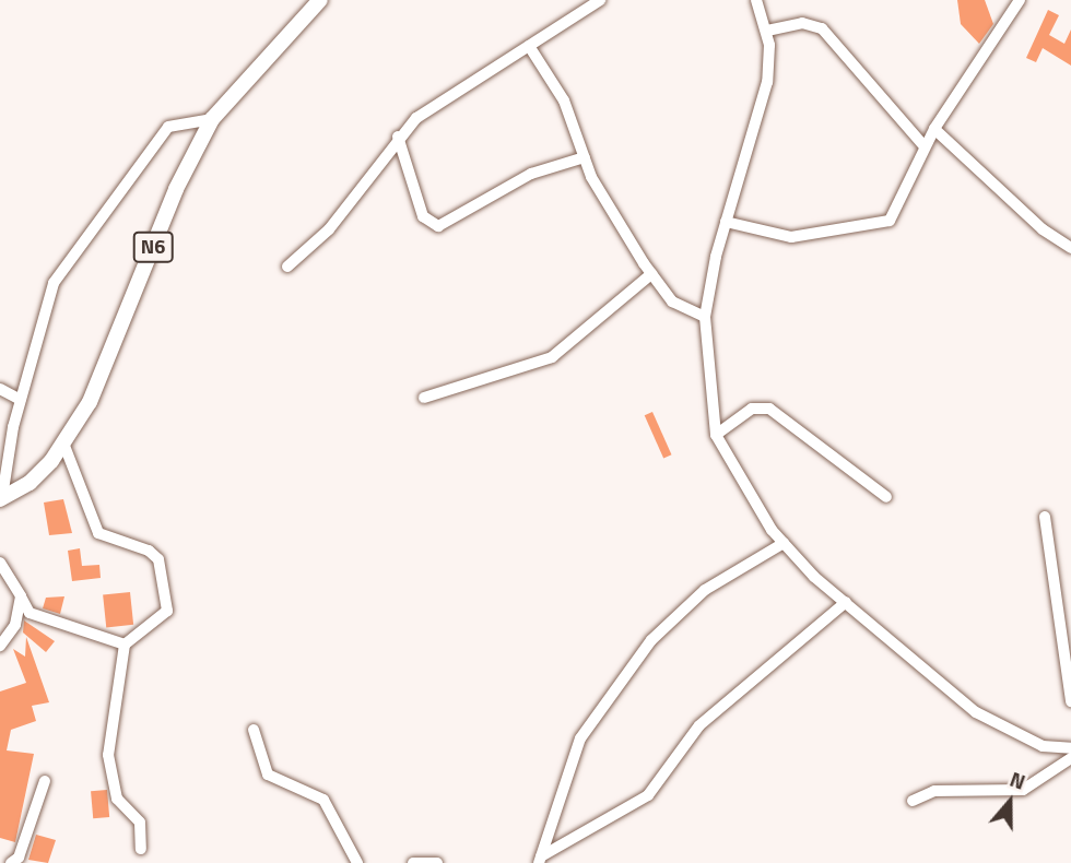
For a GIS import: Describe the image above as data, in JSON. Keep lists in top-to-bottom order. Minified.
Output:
{"streets":{"highway":["N6"]},"north":"top"}
